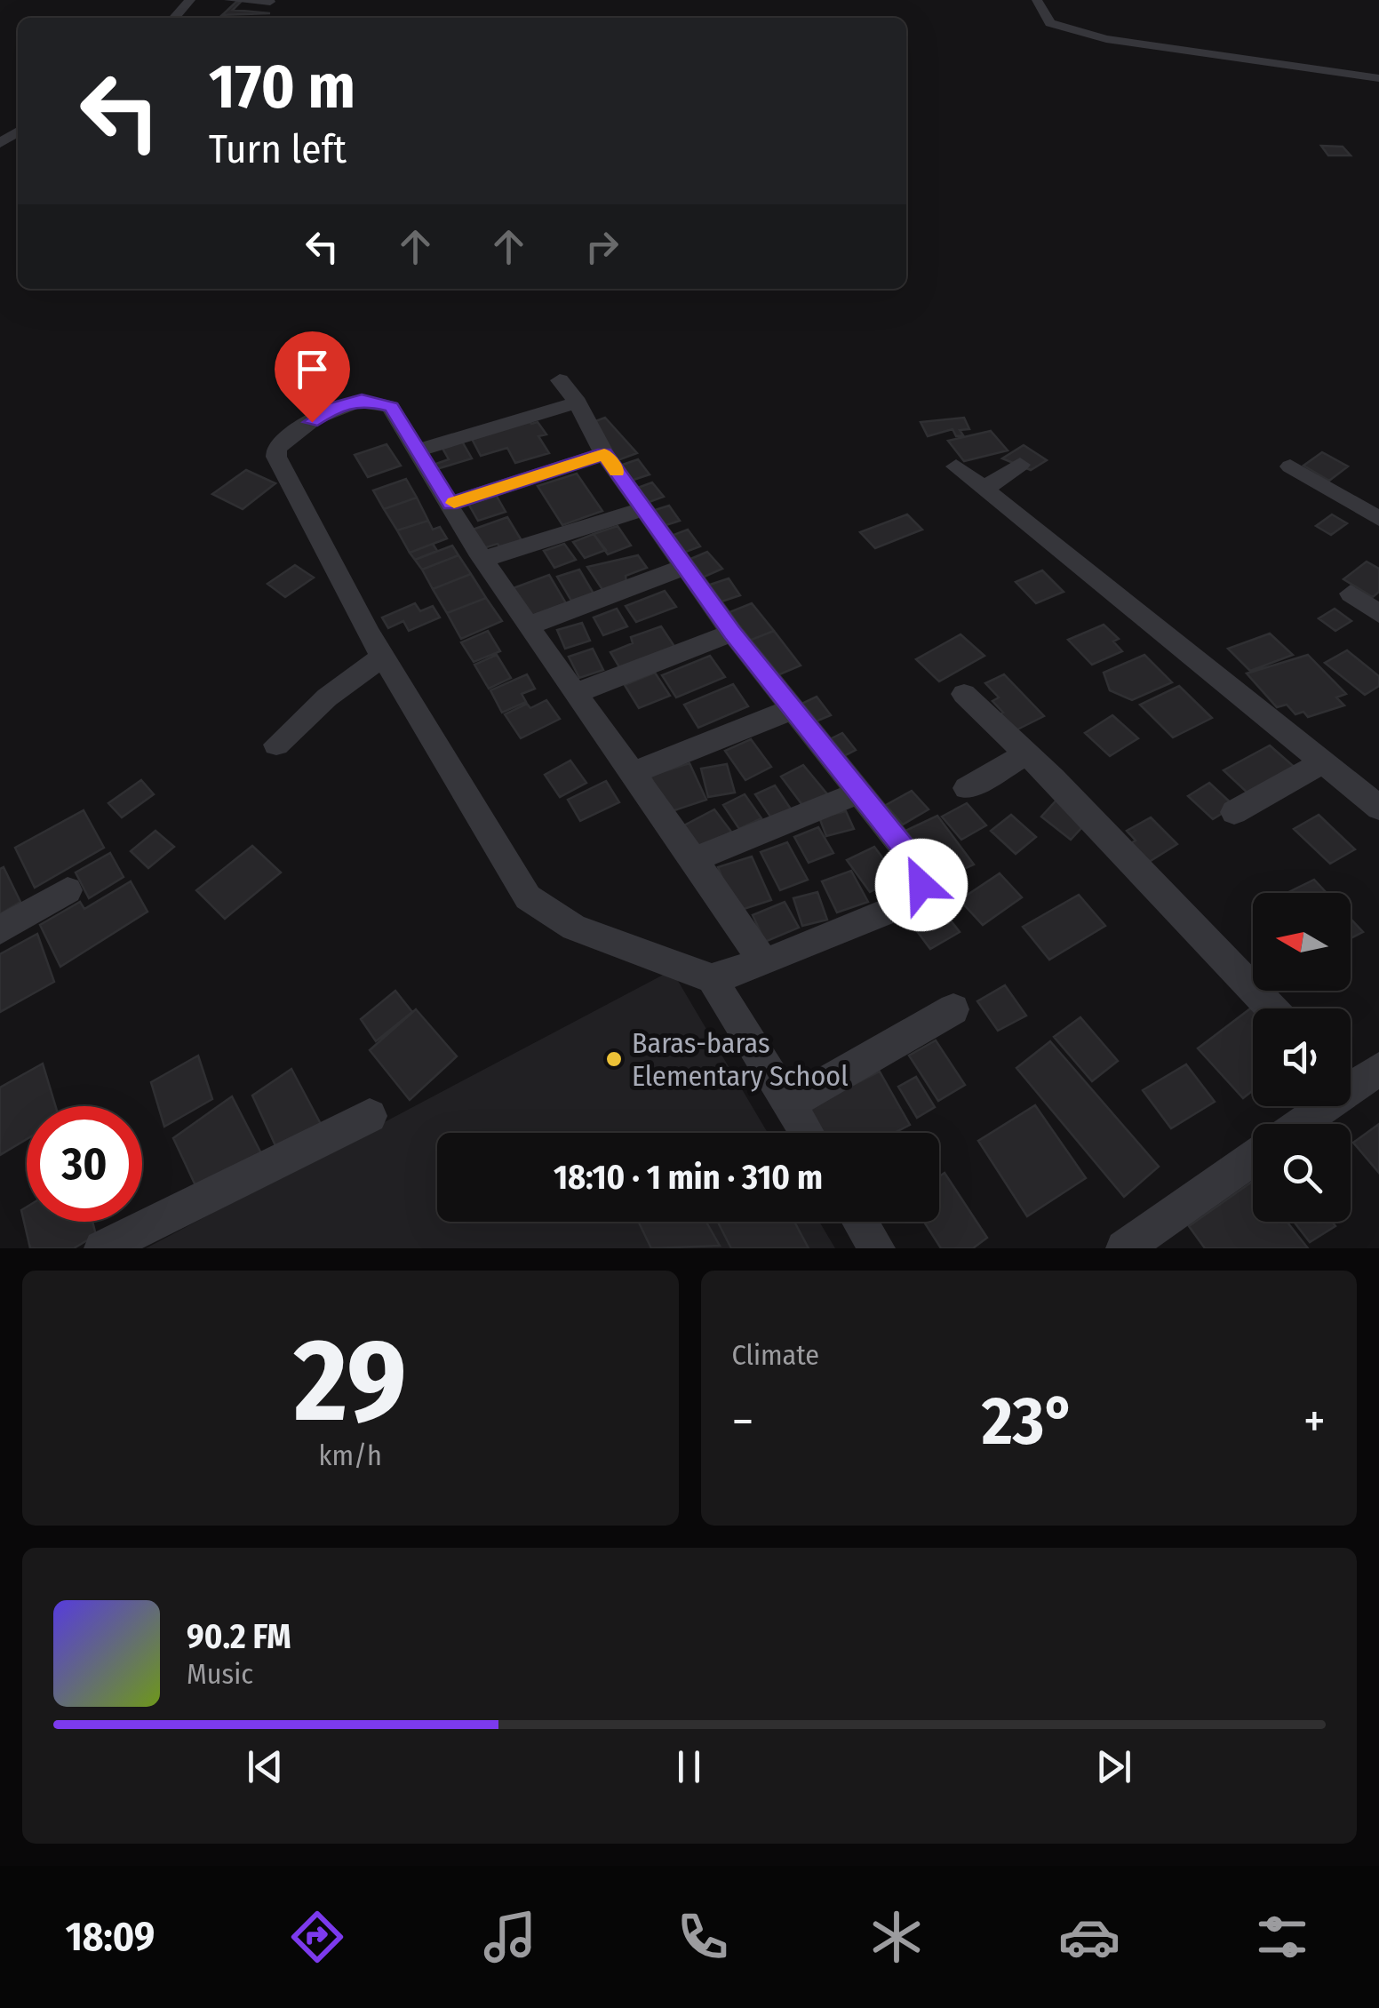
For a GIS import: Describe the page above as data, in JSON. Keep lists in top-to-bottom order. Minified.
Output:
{"places":["Baras-baras Elementary School"],"north":"left","page":{"turn":["170 m","Turn left"],"limit":"30","trip":"18:10 · 1 min · 310 m","tile":[["29","km/h"],"Climate"],"heat":["−","23°","+"],"song":["90.2 FM","Music"],"tabs":"18:09"}}
